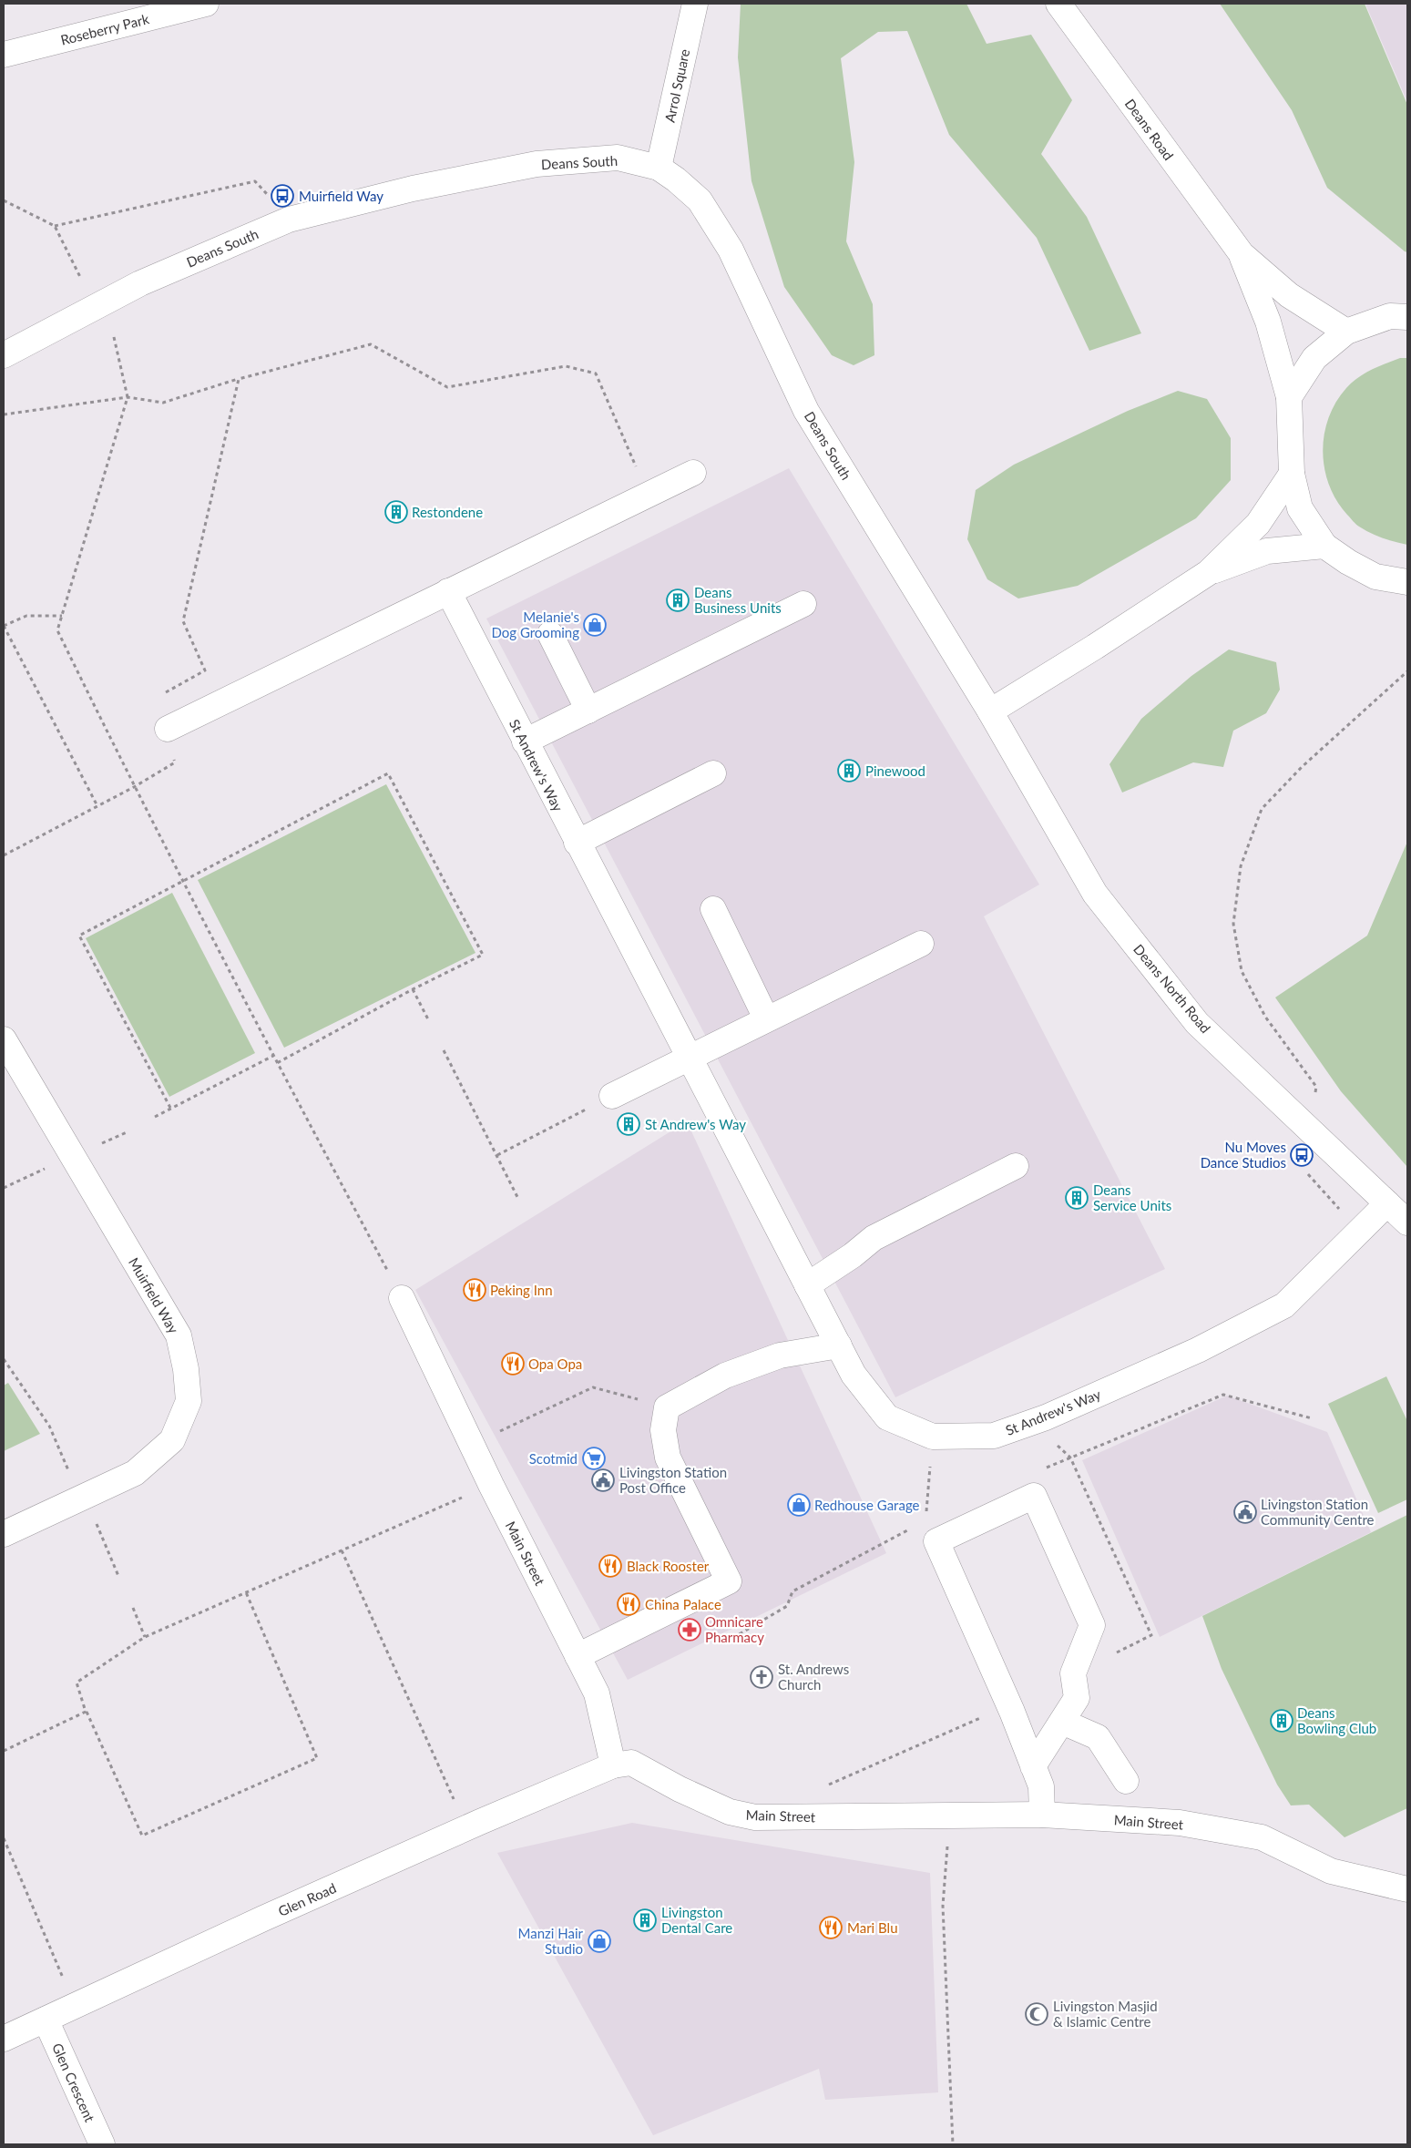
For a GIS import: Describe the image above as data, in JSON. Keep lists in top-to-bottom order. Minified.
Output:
{"streets":{"street":["Roseberry Park","Arrol Square","Deans Road","Deans South","St Andrew's Way","Deans North Road","Muirfield Way","Main Street","Glen Road","Glen Crescent"]},"crossings":[["Arrol Square","Deans South"],["Deans South","Deans North Road"],["St Andrew's Way","Deans North Road"],["Main Street","Glen Road"],["Glen Road","Glen Crescent"]],"places":{"bus stop":["Muirfield Way","Nu Moves Dance Studios"],"building":["Restondene","Deans Business Units","Pinewood","St Andrew's Way","Deans Service Units","Deans Bowling Club","Livingston Dental Care"],"shop":["Melanie's Dog Grooming","Redhouse Garage","Manzi Hair Studio"],"restaurant":["Peking Inn","Opa Opa","Black Rooster","China Palace","Mari Blu"],"supermarket":["Scotmid"],"public building":["Livingston Station Post Office","Livingston Station Community Centre"],"pharmacy":["Omnicare Pharmacy"],"church":["St. Andrews Church"],"mosque":["Livingston Masjid & Islamic Centre"]}}
